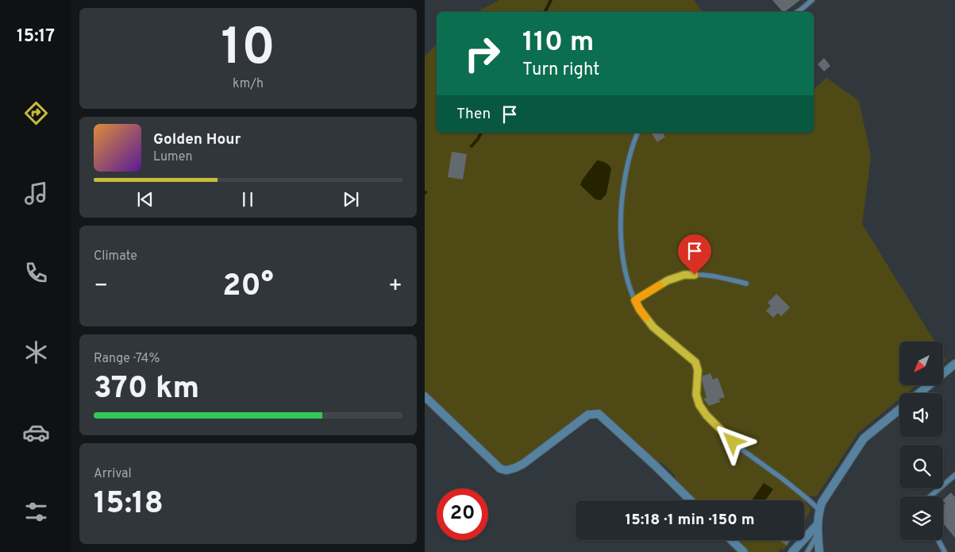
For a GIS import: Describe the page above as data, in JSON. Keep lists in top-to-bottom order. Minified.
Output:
{"north":"bottom left","page":{"tabs":"15:17","tile":[["10","km/h"],"Climate",["Range · 74%","370 km"],["Arrival","15:18"]],"turn":["110 m","Turn right"],"then":"Then","song":["Golden Hour","Lumen"],"heat":["−","20°","+"],"limit":"20","trip":"15:18 · 1 min · 150 m"}}
